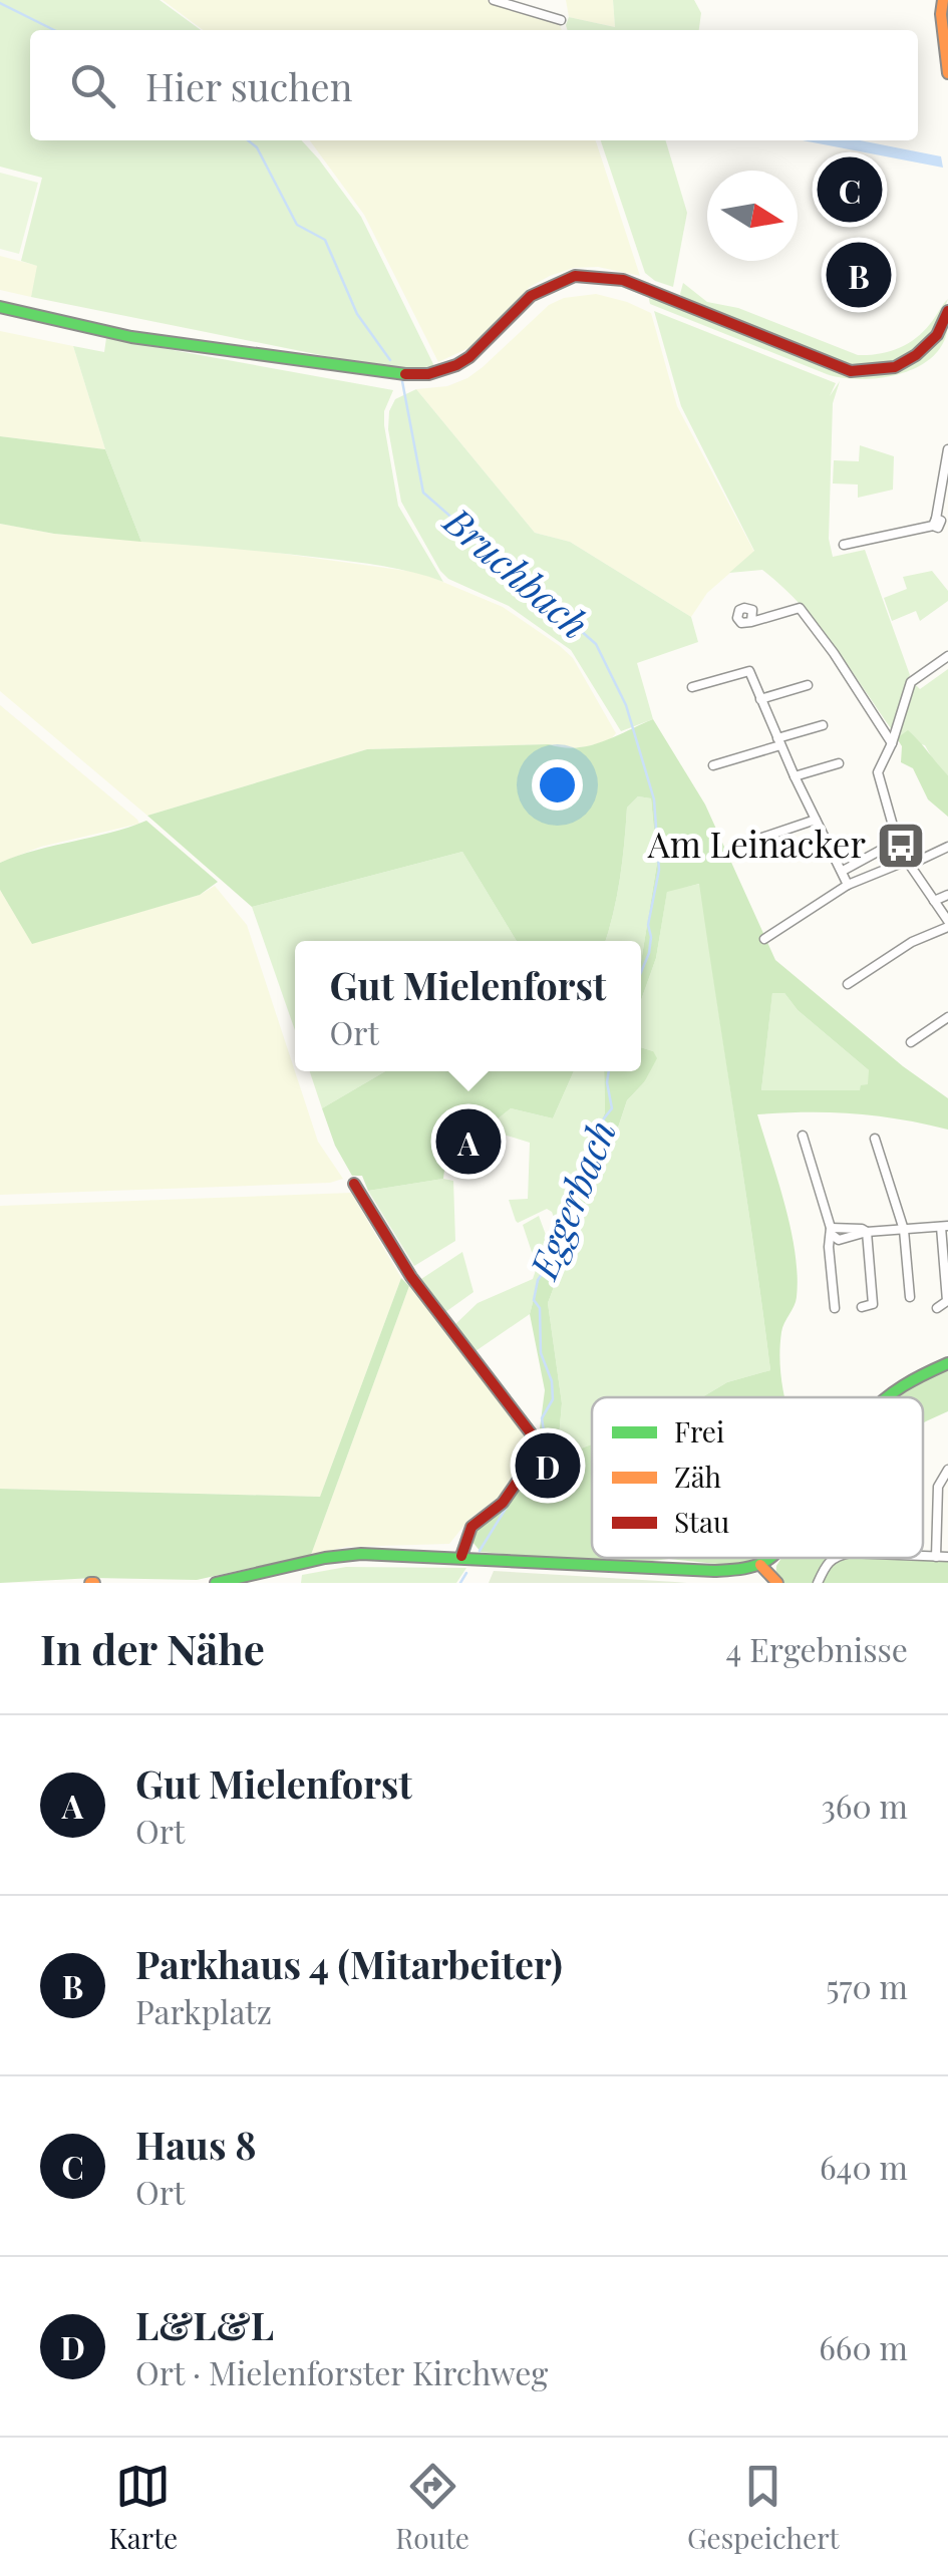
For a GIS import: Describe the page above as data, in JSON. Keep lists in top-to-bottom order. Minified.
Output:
{"water":["Bruchbach","Eggerbach"],"places":{"bus stop":["Am Leinacker"]},"legend":["Frei","Zäh","Stau"],"north":"right","page":{"search":"Hier suchen","pins":["C","B","A","D"],"popup":["Gut Mielenforst","Ort"],"heading":["In der Nähe","4 Ergebnisse"],"list":[{"mark":"A","name":"Gut Mielenforst","note":"Ort","value":"360 m"},{"mark":"B","name":"Parkhaus 4 (Mitarbeiter)","note":"Parkplatz","value":"570 m"},{"mark":"C","name":"Haus 8","note":"Ort","value":"640 m"},{"mark":"D","name":"L&L&L","note":"Ort · Mielenforster Kirchweg","value":"660 m"}],"nav":["Karte","Route","Gespeichert"]}}
